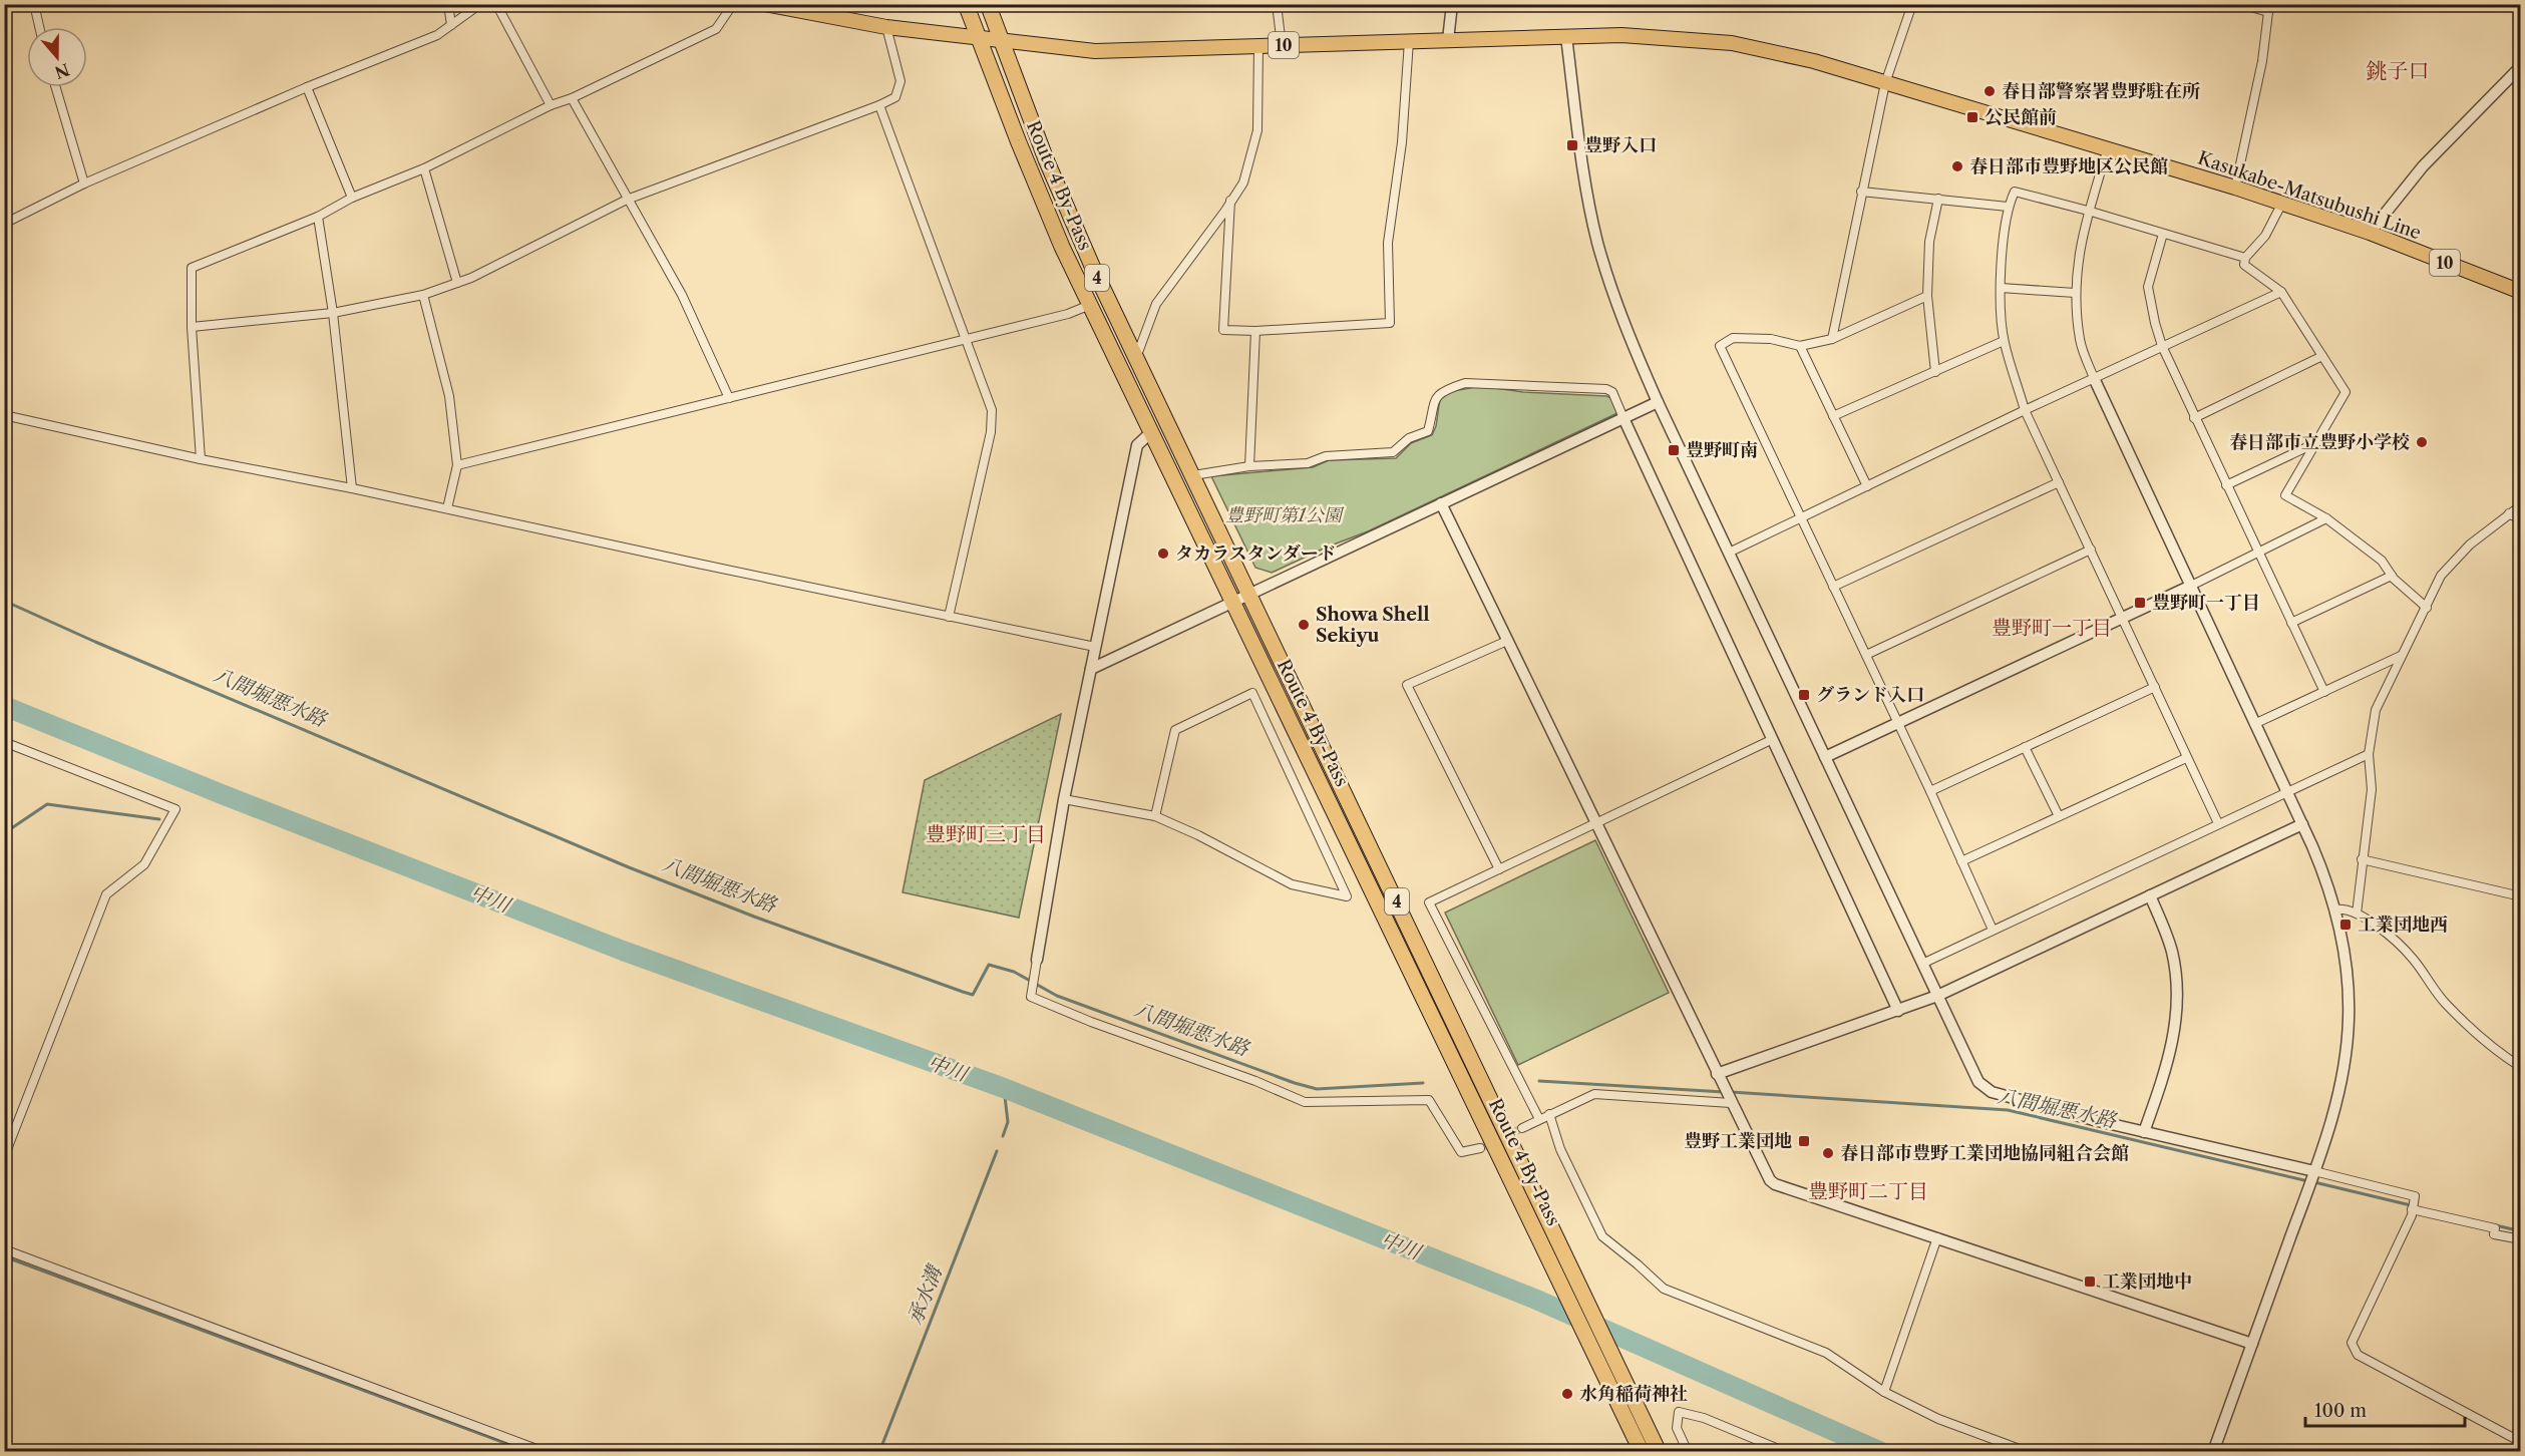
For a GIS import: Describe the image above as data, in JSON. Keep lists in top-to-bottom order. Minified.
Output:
{"streets":{"highway":["Route 4 By-Pass","4"],"main road":["10","Kasukabe-Matsubushi Line"]},"crossings":[["Route 4 By-Pass","Kasukabe-Matsubushi Line"]],"districts":["銚子口","豊野町一丁目","豊野町三丁目","豊野町二丁目"],"water":["八間堀悪水路","中川","承水溝"],"parks":["豊野町第1公園"],"places":{"other":["春日部警察署豊野駐在所","春日部市豊野地区公民館","春日部市立豊野小学校","タカラスタンダード","Showa Shell Sekiyu","春日部市豊野工業団地協同組合会館","水角稲荷神社"],"transit":["公民館前","豊野入口","豊野町南","豊野町一丁目","グランド入口","工業団地西","豊野工業団地","工業団地中"]},"scale_bar":"100 m","north":"bottom"}
